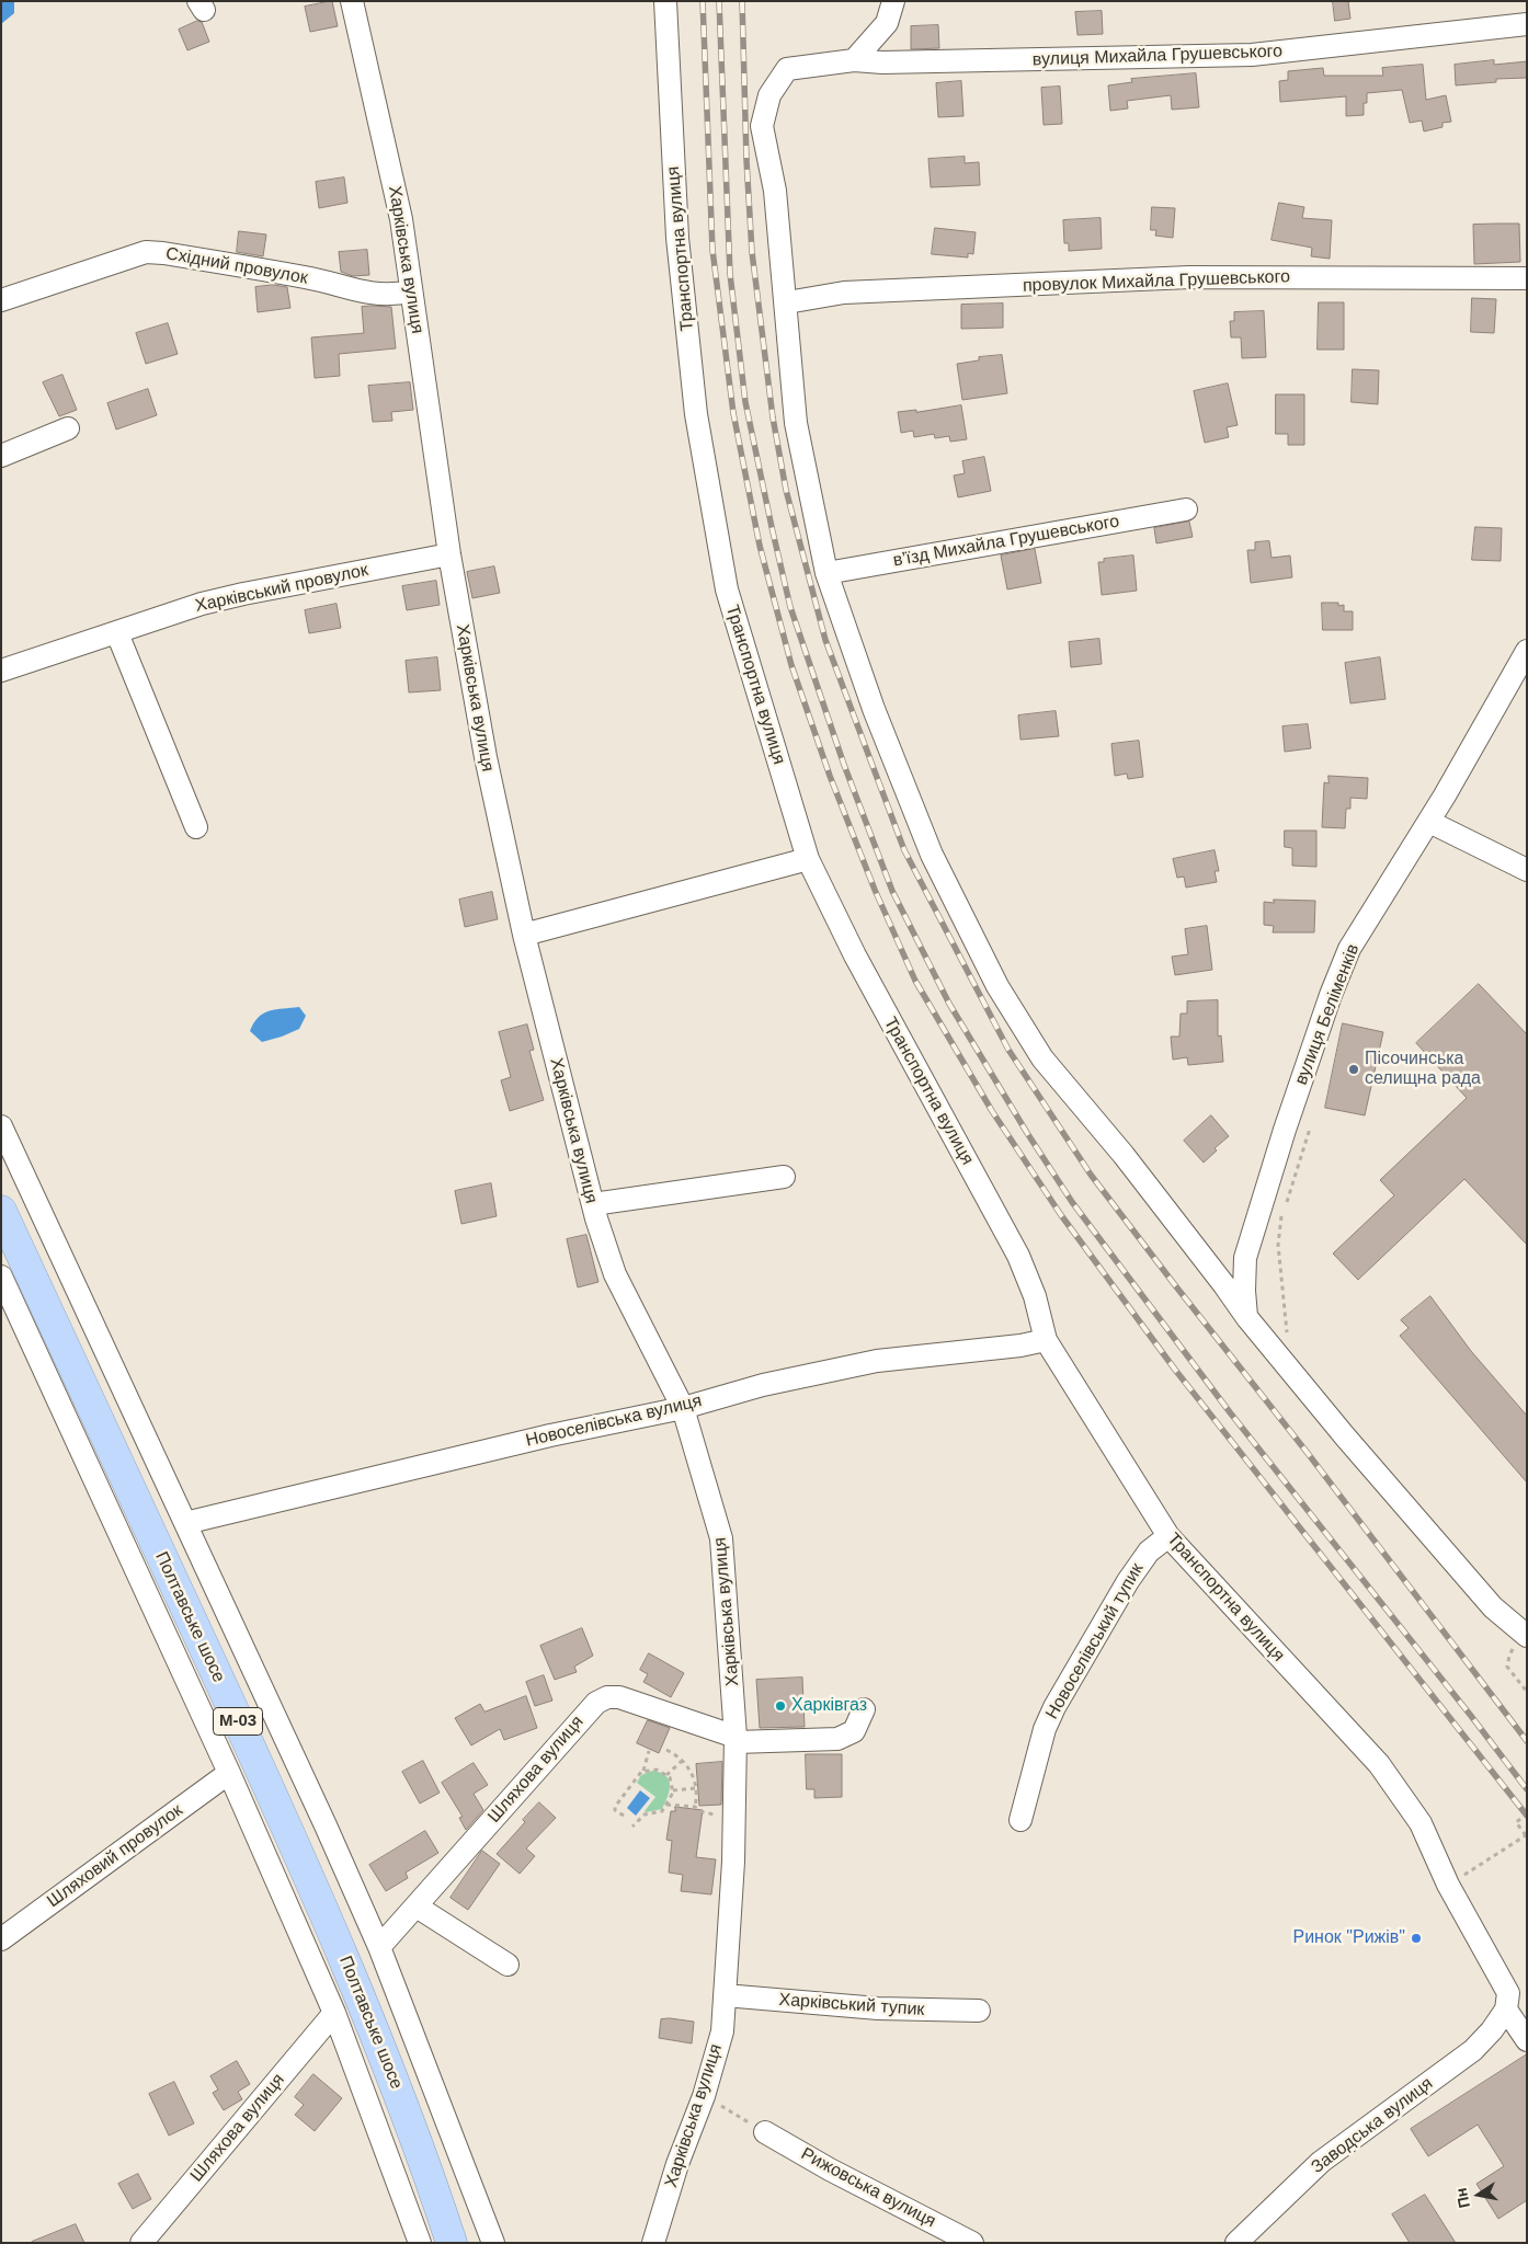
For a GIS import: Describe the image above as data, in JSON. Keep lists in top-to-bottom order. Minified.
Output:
{"streets":{"highway":["Полтавське шосе","М-03"],"street":["вулиця Михайла Грушевського","Транспортна вулиця","Харківська вулиця","Східний провулок","провулок Михайла Грушевського","в’їзд Михайла Грушевського","Харківський провулок","вулиця Беліменків","Новоселівська вулиця","Новоселівський тупик","Шляхова вулиця","Шляховий провулок","Харківський тупик","Заводська вулиця","Рижовська вулиця"]},"crossings":[["Транспортна вулиця","Новоселівська вулиця"],["Транспортна вулиця","Новоселівський тупик"],["Транспортна вулиця","Заводська вулиця"],["Харківська вулиця","Східний провулок"],["Харківська вулиця","Харківський провулок"],["Харківська вулиця","Новоселівська вулиця"],["Харківська вулиця","Шляхова вулиця"],["Харківська вулиця","Харківський тупик"]],"places":["Пісочинська селищна рада","Харківгаз","Ринок \"Рижів\""],"north":"left"}
